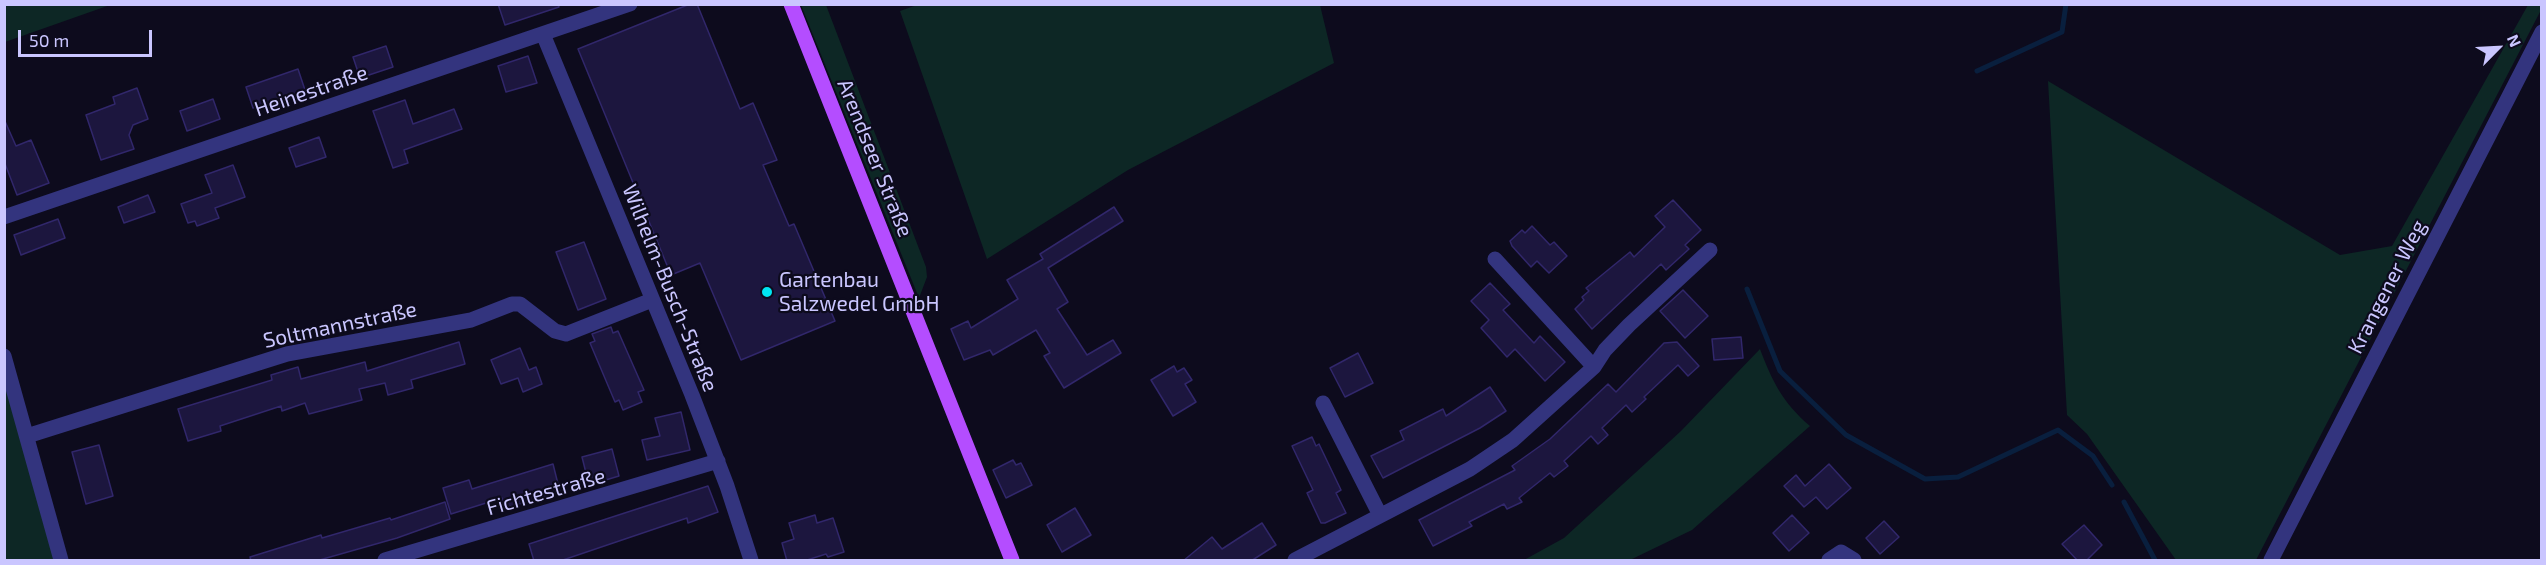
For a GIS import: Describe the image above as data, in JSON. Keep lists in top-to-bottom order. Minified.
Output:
{"streets":{"main road":["Arendseer Straße"],"street":["Heinestraße","Krangener Weg","Wilhelm-Busch-Straße","Soltmannstraße","Fichtestraße"]},"crossings":[["Heinestraße","Wilhelm-Busch-Straße"],["Wilhelm-Busch-Straße","Soltmannstraße"],["Wilhelm-Busch-Straße","Fichtestraße"]],"places":["Gartenbau Salzwedel GmbH"],"scale_bar":"50 m","north":"top right"}
